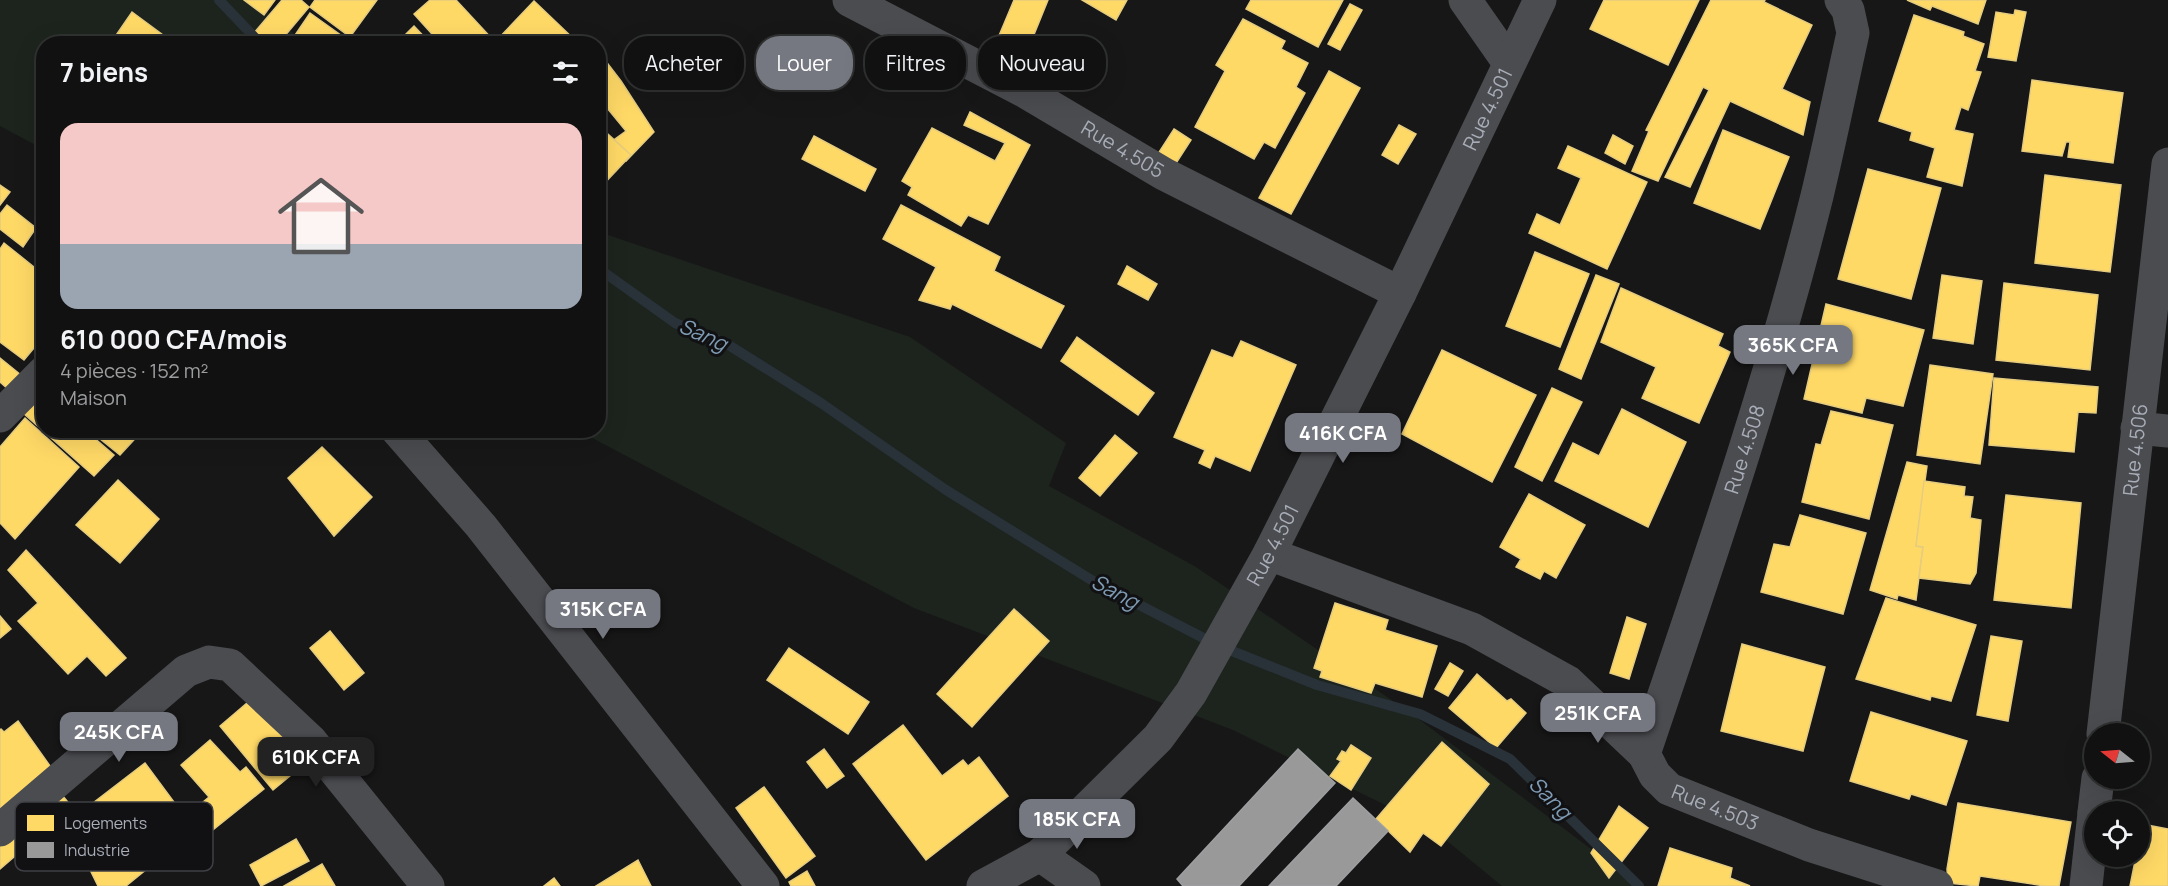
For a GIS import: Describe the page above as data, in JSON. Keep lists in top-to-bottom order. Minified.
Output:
{"streets":{"street":["Rue 4.501","Rue 4.505","Rue 4.508","Rue 4.506","Rue 4.503"]},"crossings":[["Rue 4.501","Rue 4.505"],["Rue 4.501","Rue 4.503"],["Rue 4.508","Rue 4.503"]],"water":["Sang"],"legend":["Logements","Industrie"],"north":"left","page":{"chip":["Acheter","Louer","Filtres","Nouveau"],"heading":"7 biens","list":[{"name":"610 000 CFA/mois","note":"4 pièces · 152 m² · Maison"}],"price":["365K CFA","416K CFA","315K CFA","251K CFA","245K CFA","610K CFA","185K CFA"]}}
